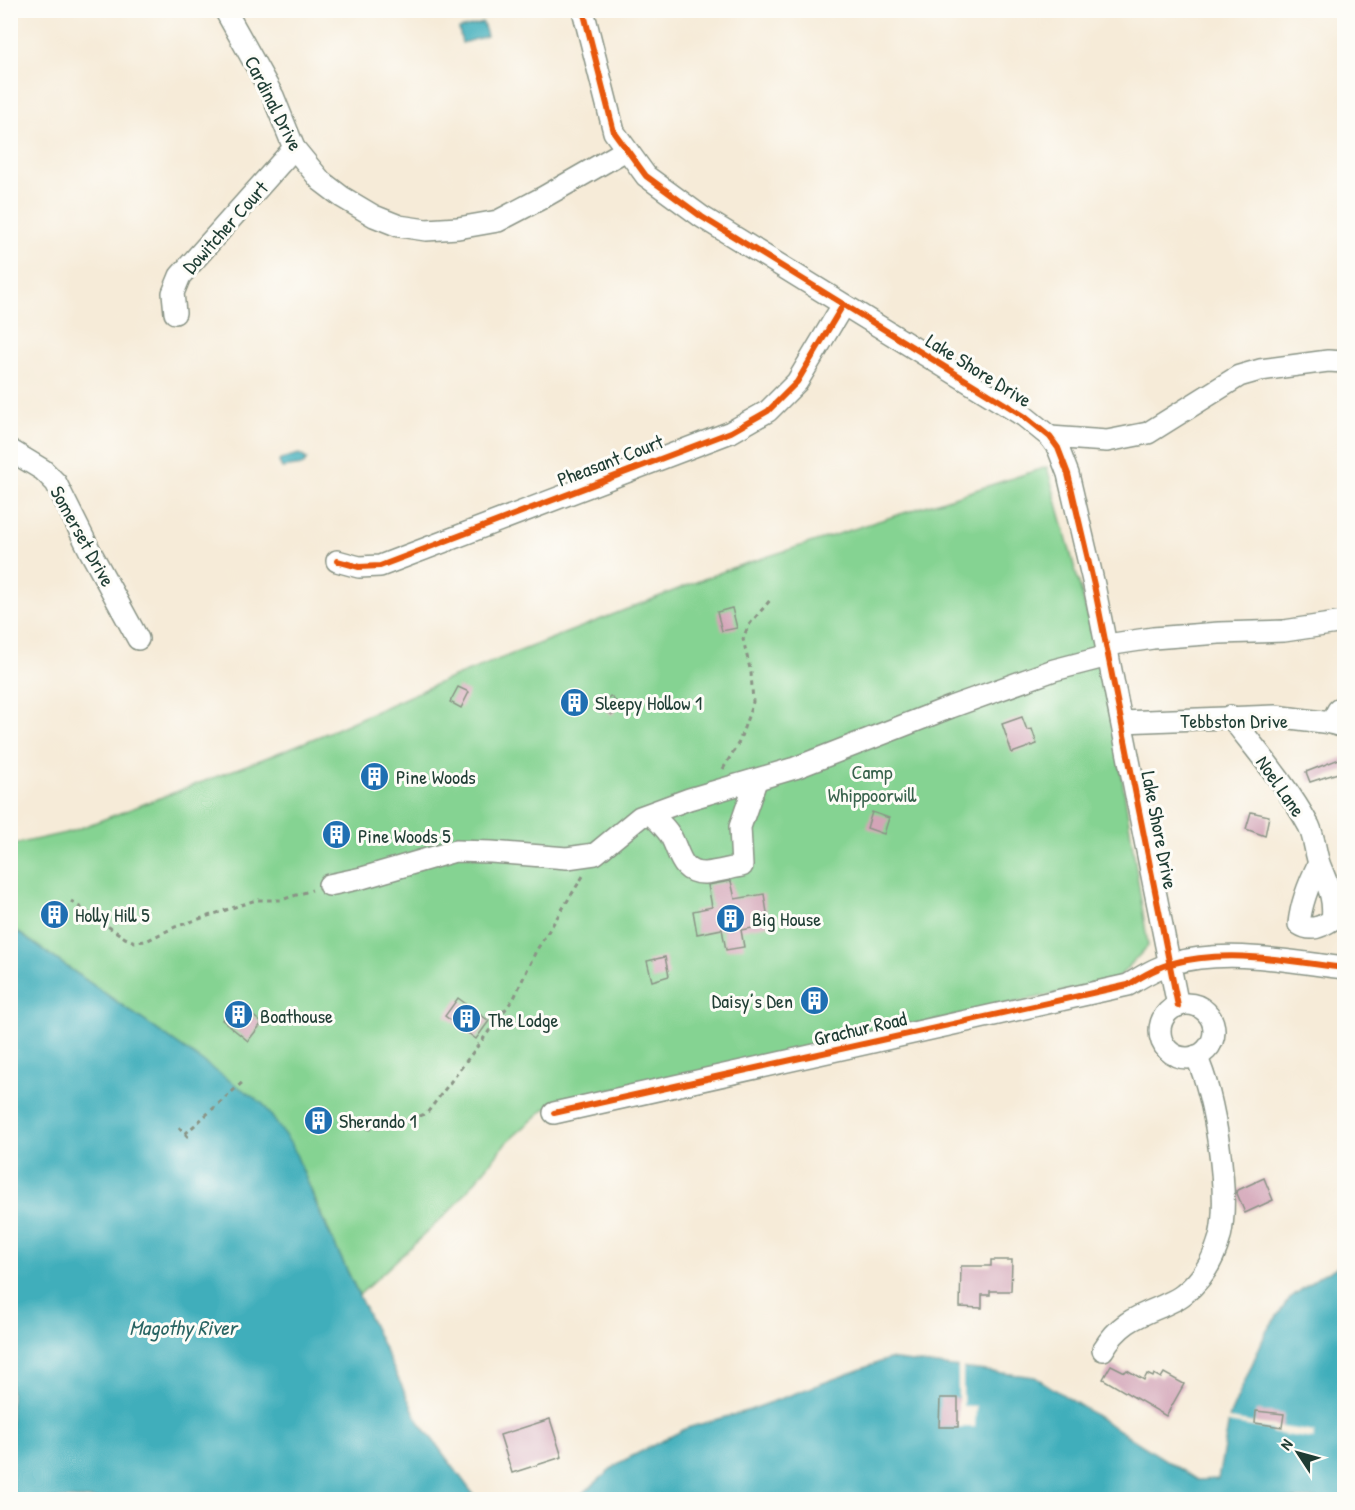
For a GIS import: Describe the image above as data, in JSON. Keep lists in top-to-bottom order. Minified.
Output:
{"streets":{"street":["Cardinal Drive","Dowitcher Court","Lake Shore Drive","Pheasant Court","Somerset Drive","Tebbston Drive","Noel Lane","Grachur Road"]},"crossings":[["Cardinal Drive","Dowitcher Court"],["Cardinal Drive","Lake Shore Drive"],["Lake Shore Drive","Pheasant Court"],["Lake Shore Drive","Tebbston Drive"],["Lake Shore Drive","Grachur Road"],["Tebbston Drive","Noel Lane"]],"water":["Magothy River"],"parks":["Camp Whippoorwill"],"places":{"building":["Sleepy Hollow 1","Pine Woods","Pine Woods 5","Holly Hill 5","Big House","Daisy’s Den","Boathouse","The Lodge","Sherando 1"]},"north":"top left"}
